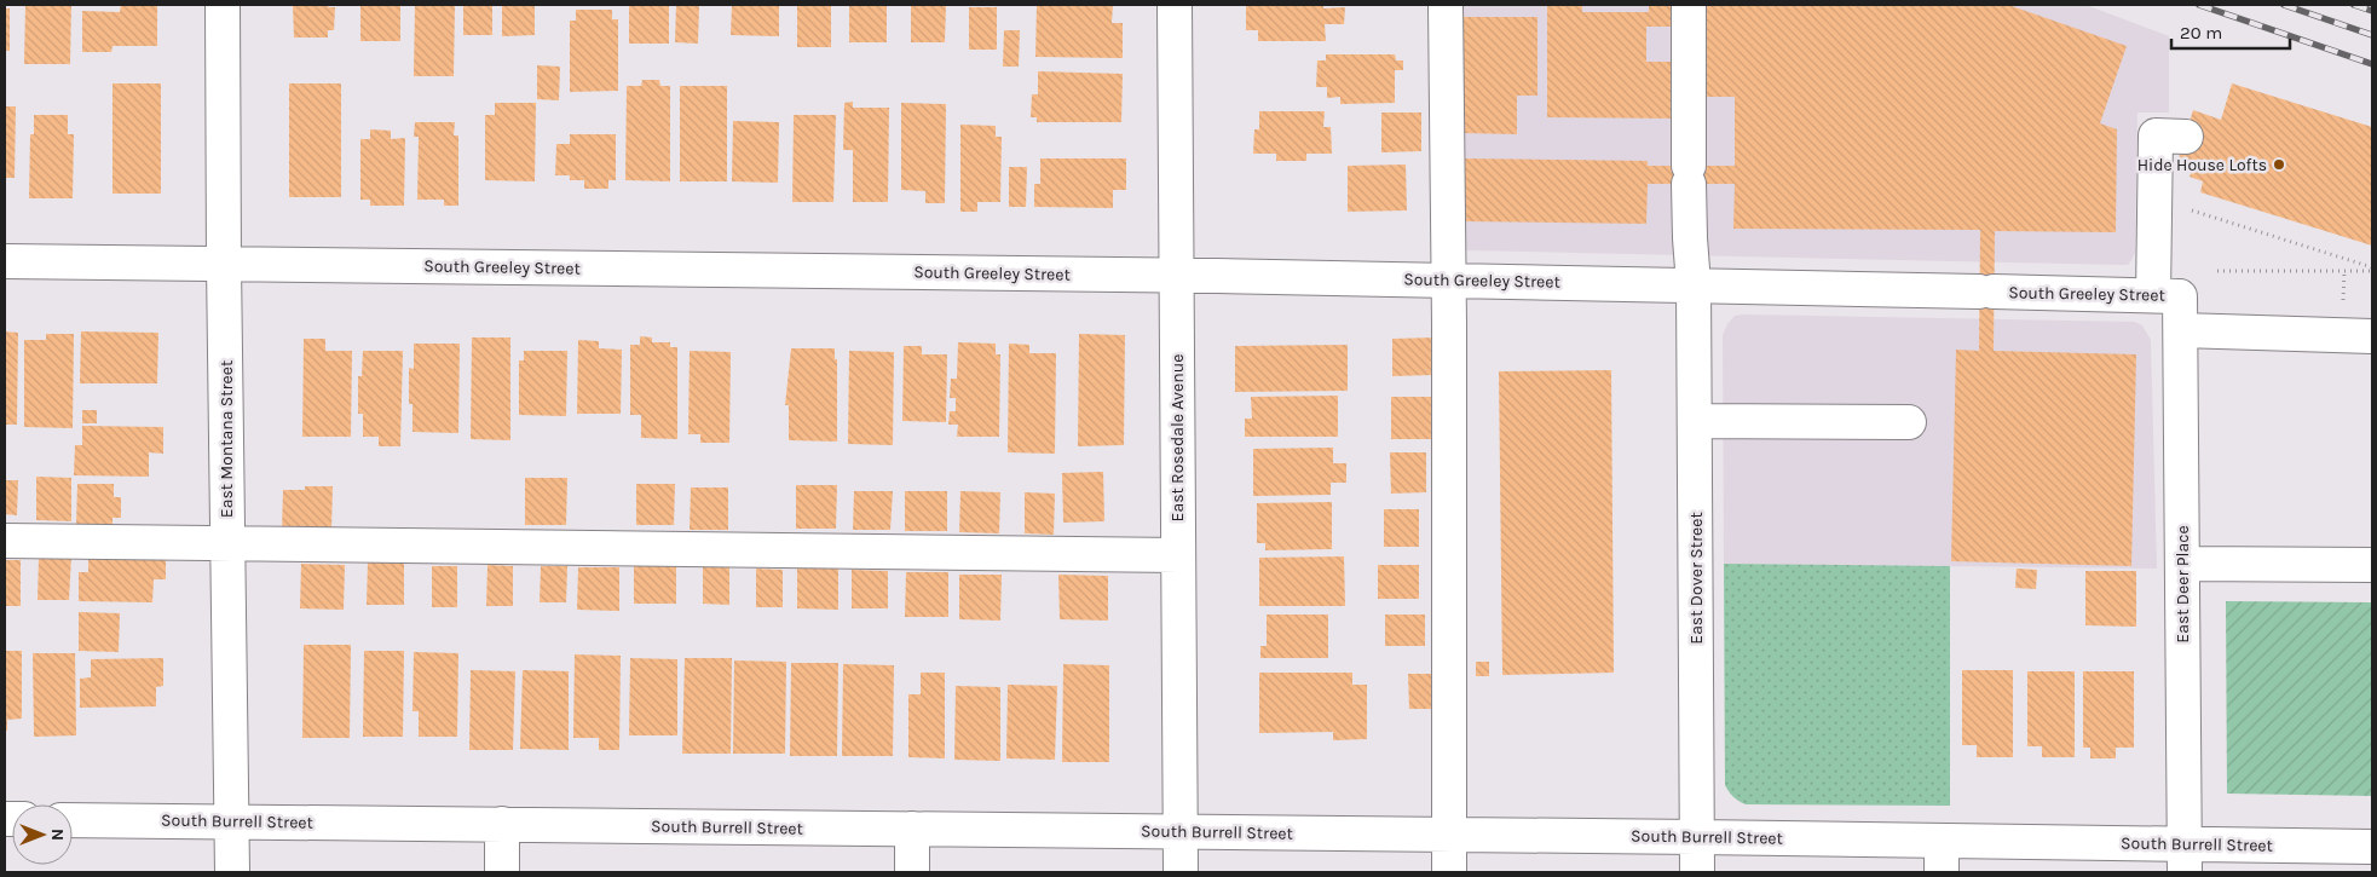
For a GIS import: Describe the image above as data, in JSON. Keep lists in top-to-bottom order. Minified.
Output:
{"streets":{"street":["South Greeley Street","East Rosedale Avenue","East Montana Street","East Dover Street","East Deer Place","South Burrell Street"]},"crossings":[["South Greeley Street","East Rosedale Avenue"],["South Greeley Street","East Montana Street"],["South Greeley Street","East Dover Street"],["South Greeley Street","East Deer Place"],["East Rosedale Avenue","South Burrell Street"],["East Montana Street","South Burrell Street"],["East Dover Street","South Burrell Street"],["East Deer Place","South Burrell Street"]],"places":["Hide House Lofts"],"scale_bar":"20 m","north":"right"}
